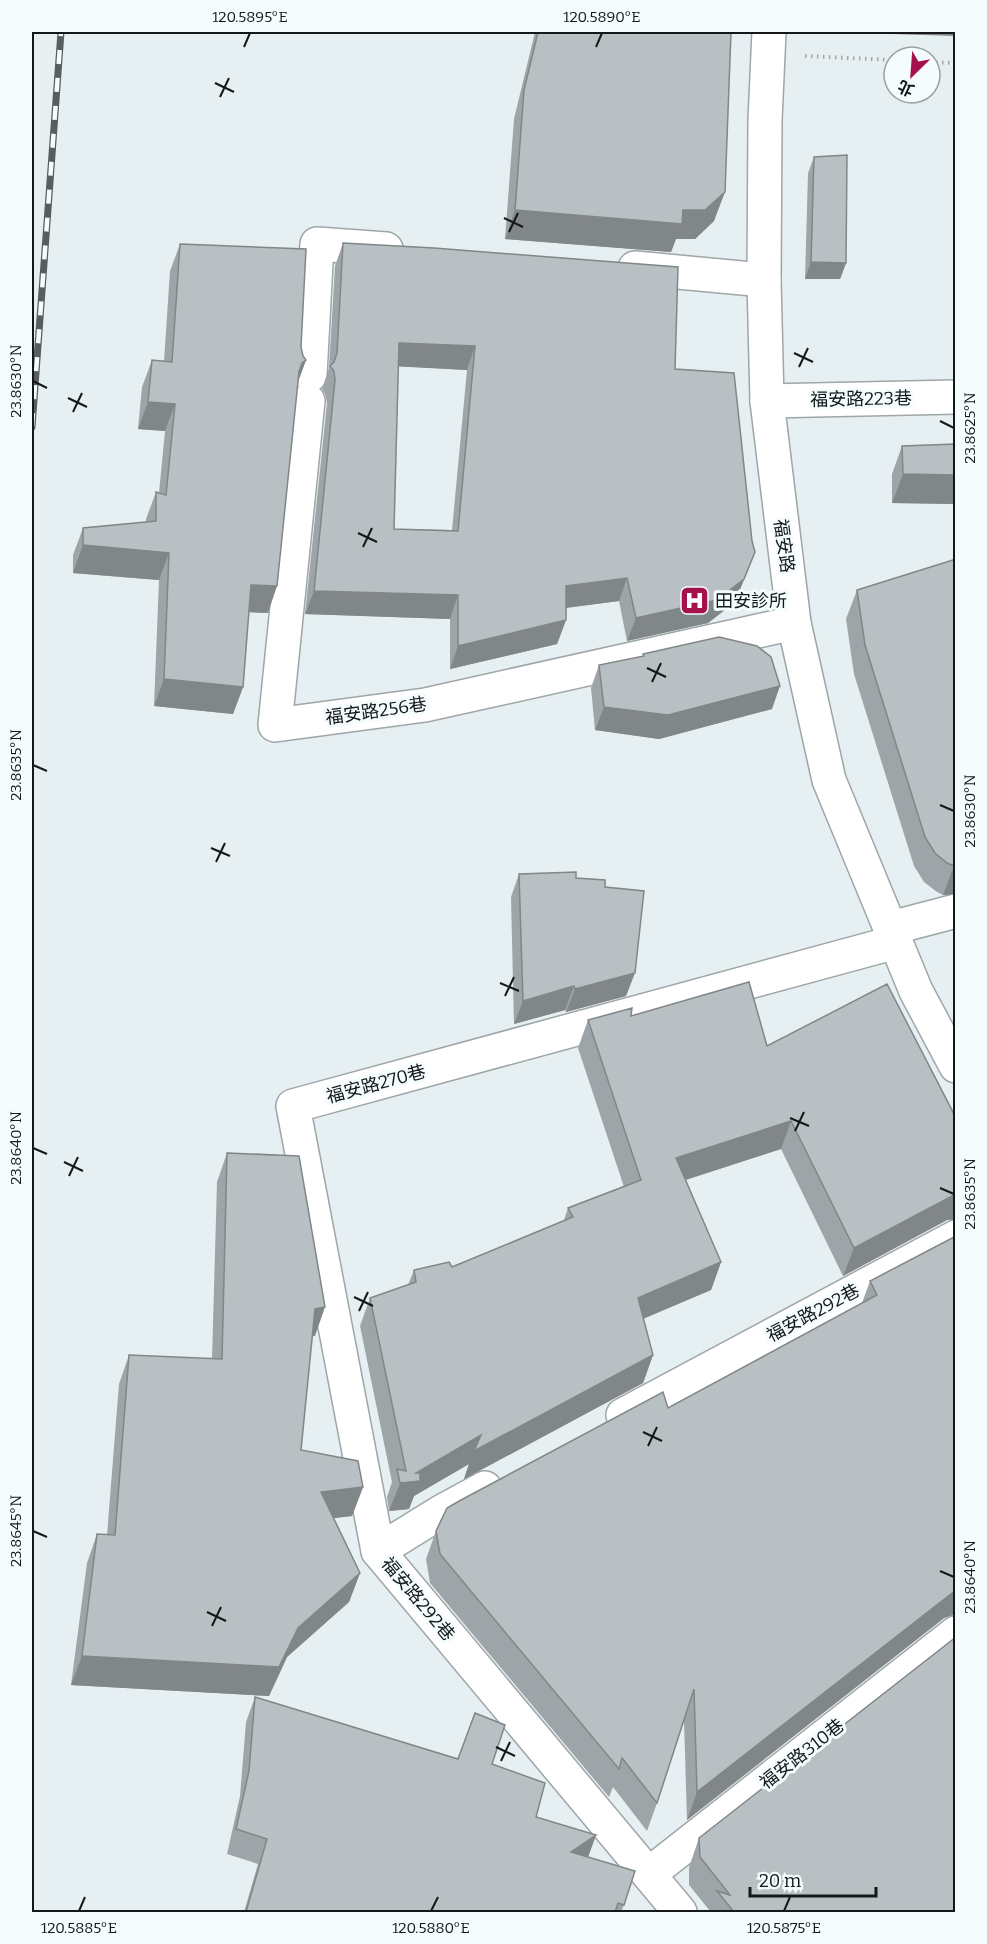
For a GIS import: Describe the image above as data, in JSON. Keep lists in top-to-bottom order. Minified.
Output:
{"streets":{"street":["福安路223巷","福安路","福安路256巷","福安路270巷","福安路292巷","福安路310巷"]},"crossings":[["福安路223巷","福安路"],["福安路","福安路256巷"],["福安路","福安路270巷"],["福安路270巷","福安路292巷"],["福安路292巷","福安路310巷"]],"places":{"hospital":["田安診所"]},"scale_bar":"20 m","north":"bottom left","coordinates":["120.5895°E","120.5890°E","23.8630°N","23.8625°N","23.8635°N","23.8640°N","23.8645°N","120.5885°E","120.5880°E","120.5875°E"]}
